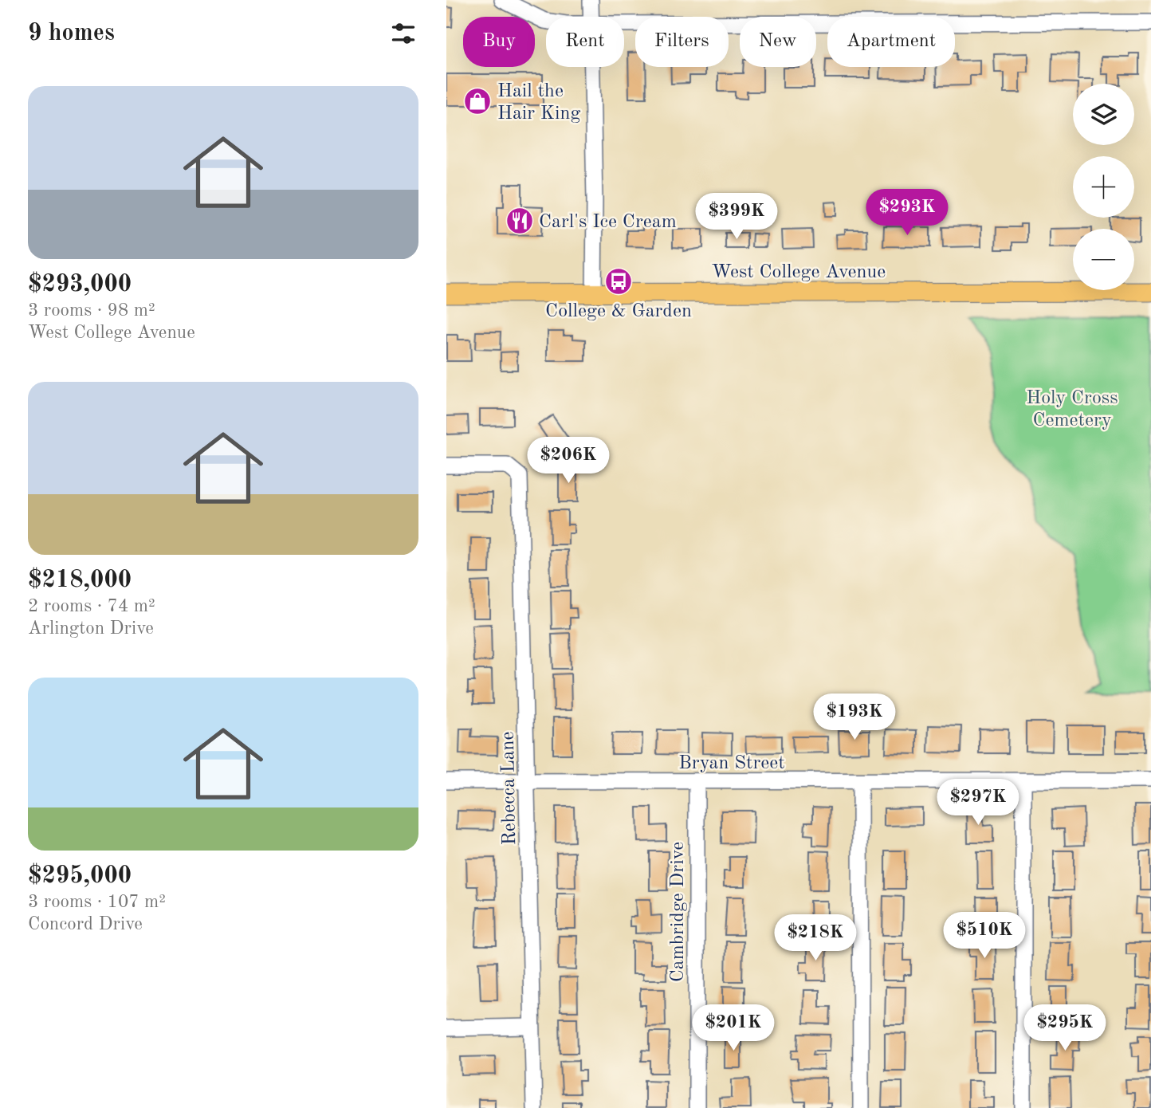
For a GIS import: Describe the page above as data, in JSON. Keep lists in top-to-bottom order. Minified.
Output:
{"streets":{"main road":["West College Avenue"],"street":["Bryan Street","Rebecca Lane","Cambridge Drive"]},"crossings":[["Bryan Street","Rebecca Lane"],["Bryan Street","Cambridge Drive"]],"parks":["Holy Cross Cemetery"],"places":{"shop":["Hail the Hair King"],"restaurant":["Carl's Ice Cream"],"bus stop":["College & Garden"]},"page":{"heading":"9 homes","chip":["Buy","Rent","Filters","New","Apartment"],"list":[{"name":"$293,000","note":"3 rooms · 98 m² · West College Avenue"},{"name":"$218,000","note":"2 rooms · 74 m² · Arlington Drive"},{"name":"$295,000","note":"3 rooms · 107 m² · Concord Drive"}],"map_buttons":["+","−"],"price":["$293K","$399K","$206K","$193K","$297K","$510K","$218K","$201K","$295K"]}}
